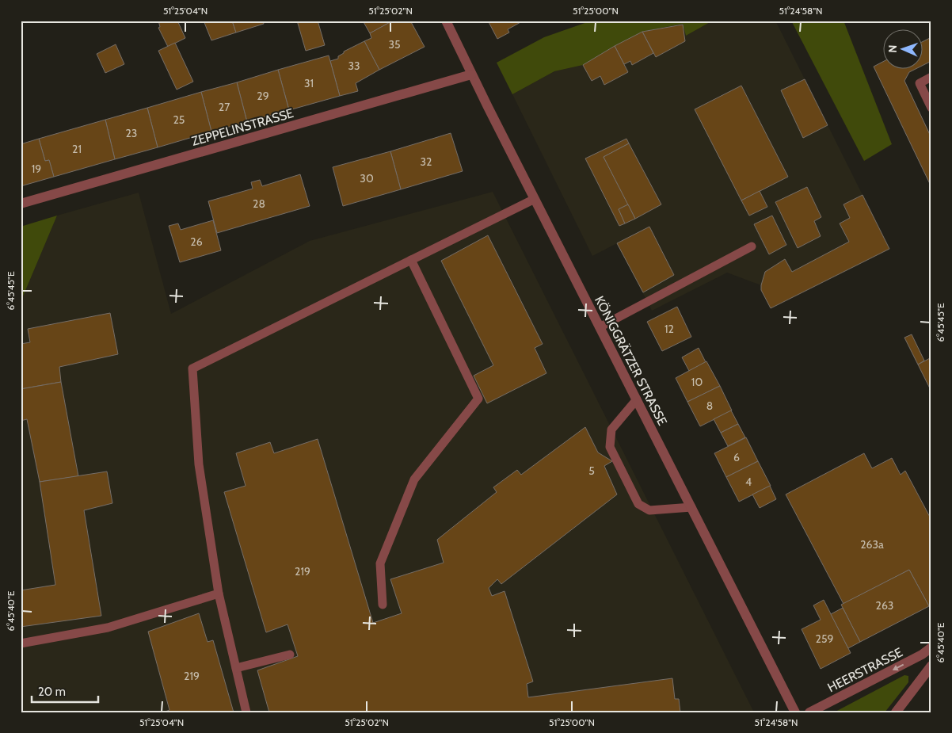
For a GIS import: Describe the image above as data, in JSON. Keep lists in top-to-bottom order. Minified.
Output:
{"streets":{"street":["ZEPPELINSTRASSE","KÖNIGGRÄTZER STRASSE","HEERSTRASSE"]},"crossings":[["ZEPPELINSTRASSE","KÖNIGGRÄTZER STRASSE"]],"house_numbers":["35","33","31","29","27","25","23","21","32","19","30","28","26","12","10","8","6","5","4","263a","219","263","259","219"],"scale_bar":"20 m","north":"left","coordinates":["51°25'04\"N","51°25'02\"N","51°25'00\"N","51°24'58\"N","6°45'45\"E","6°45'40\"E"]}
